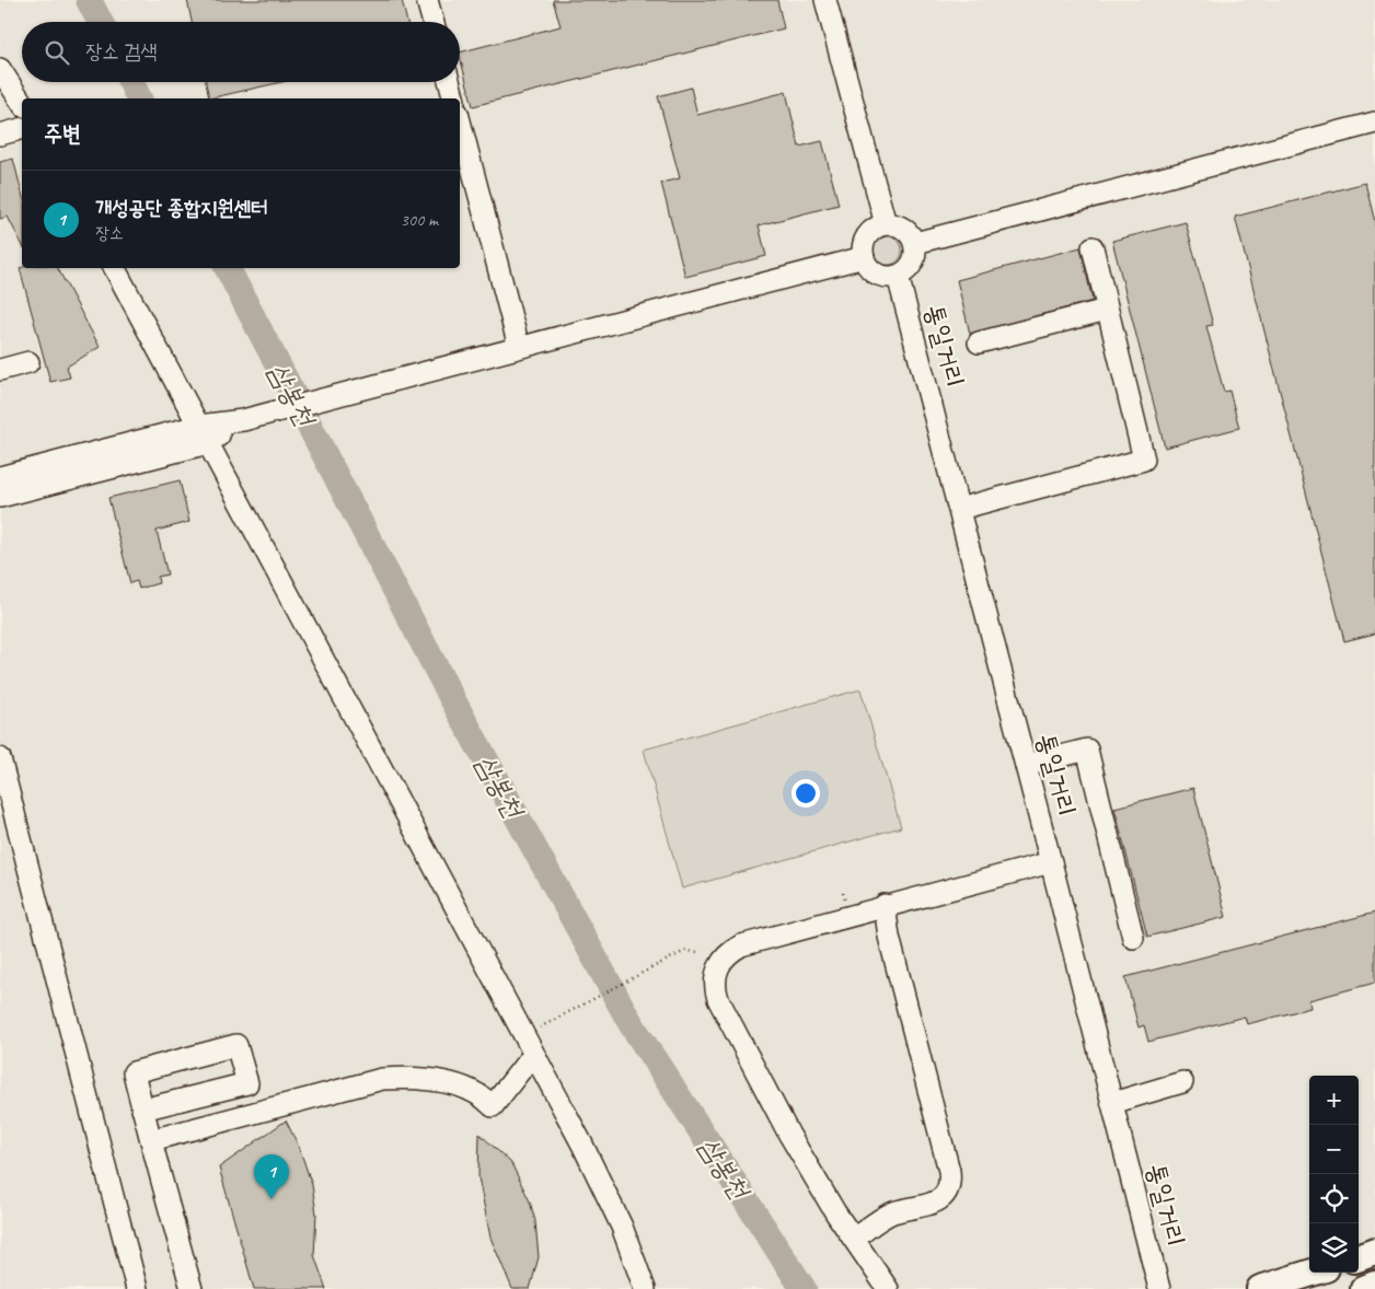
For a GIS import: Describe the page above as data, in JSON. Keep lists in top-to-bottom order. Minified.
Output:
{"streets":{"street":["통일거리"]},"water":["삼봉천"],"page":{"search":"장소 검색","heading":"주변","list":[{"mark":"1","name":"개성공단 종합지원센터","note":"장소","value":"300 m"}],"map_buttons":["+","−"],"pins":"1"}}
